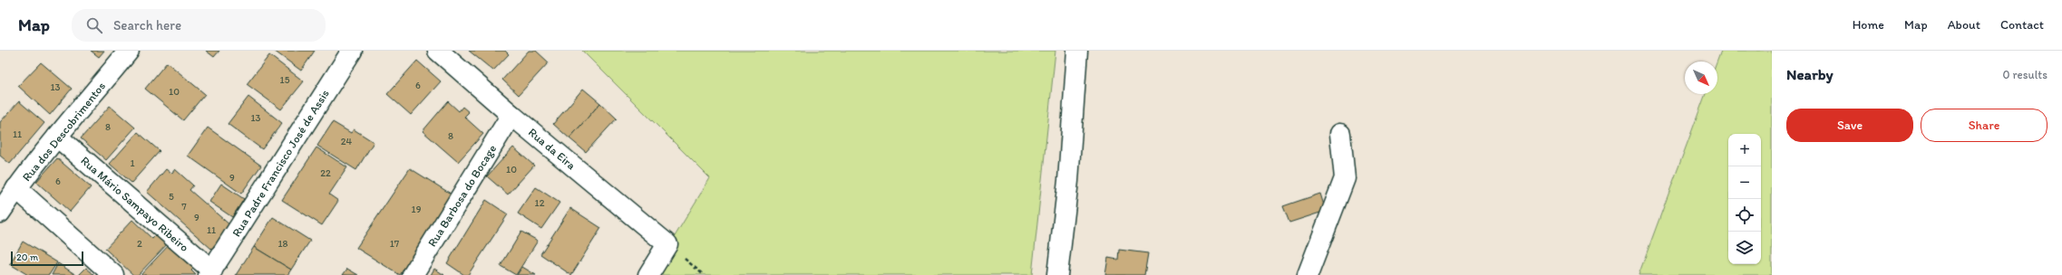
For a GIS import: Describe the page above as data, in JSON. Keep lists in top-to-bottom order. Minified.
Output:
{"streets":{"street":["Rua dos Descobrimentos","Rua da Eira","Rua Padre Francisco José de Assis","Rua Barbosa do Bocage","Rua Mário Sampayo Ribeiro"]},"crossings":[["Rua dos Descobrimentos","Rua Mário Sampayo Ribeiro"],["Rua da Eira","Rua Barbosa do Bocage"],["Rua Padre Francisco José de Assis","Rua Mário Sampayo Ribeiro"]],"house_numbers":["15","6","13","10","13","8","11","8","24","1","10","22","9","6","5","12","7","19","9","11","2","18","17"],"scale_bar":"20 m","north":"bottom right","page":{"header":"Map","search":"Search here","nav":["Home","Map","About","Contact"],"heading":["Nearby","0 results"],"buttons":["Save","Share"],"map_buttons":["+","−"],"scale":"20 m"}}
